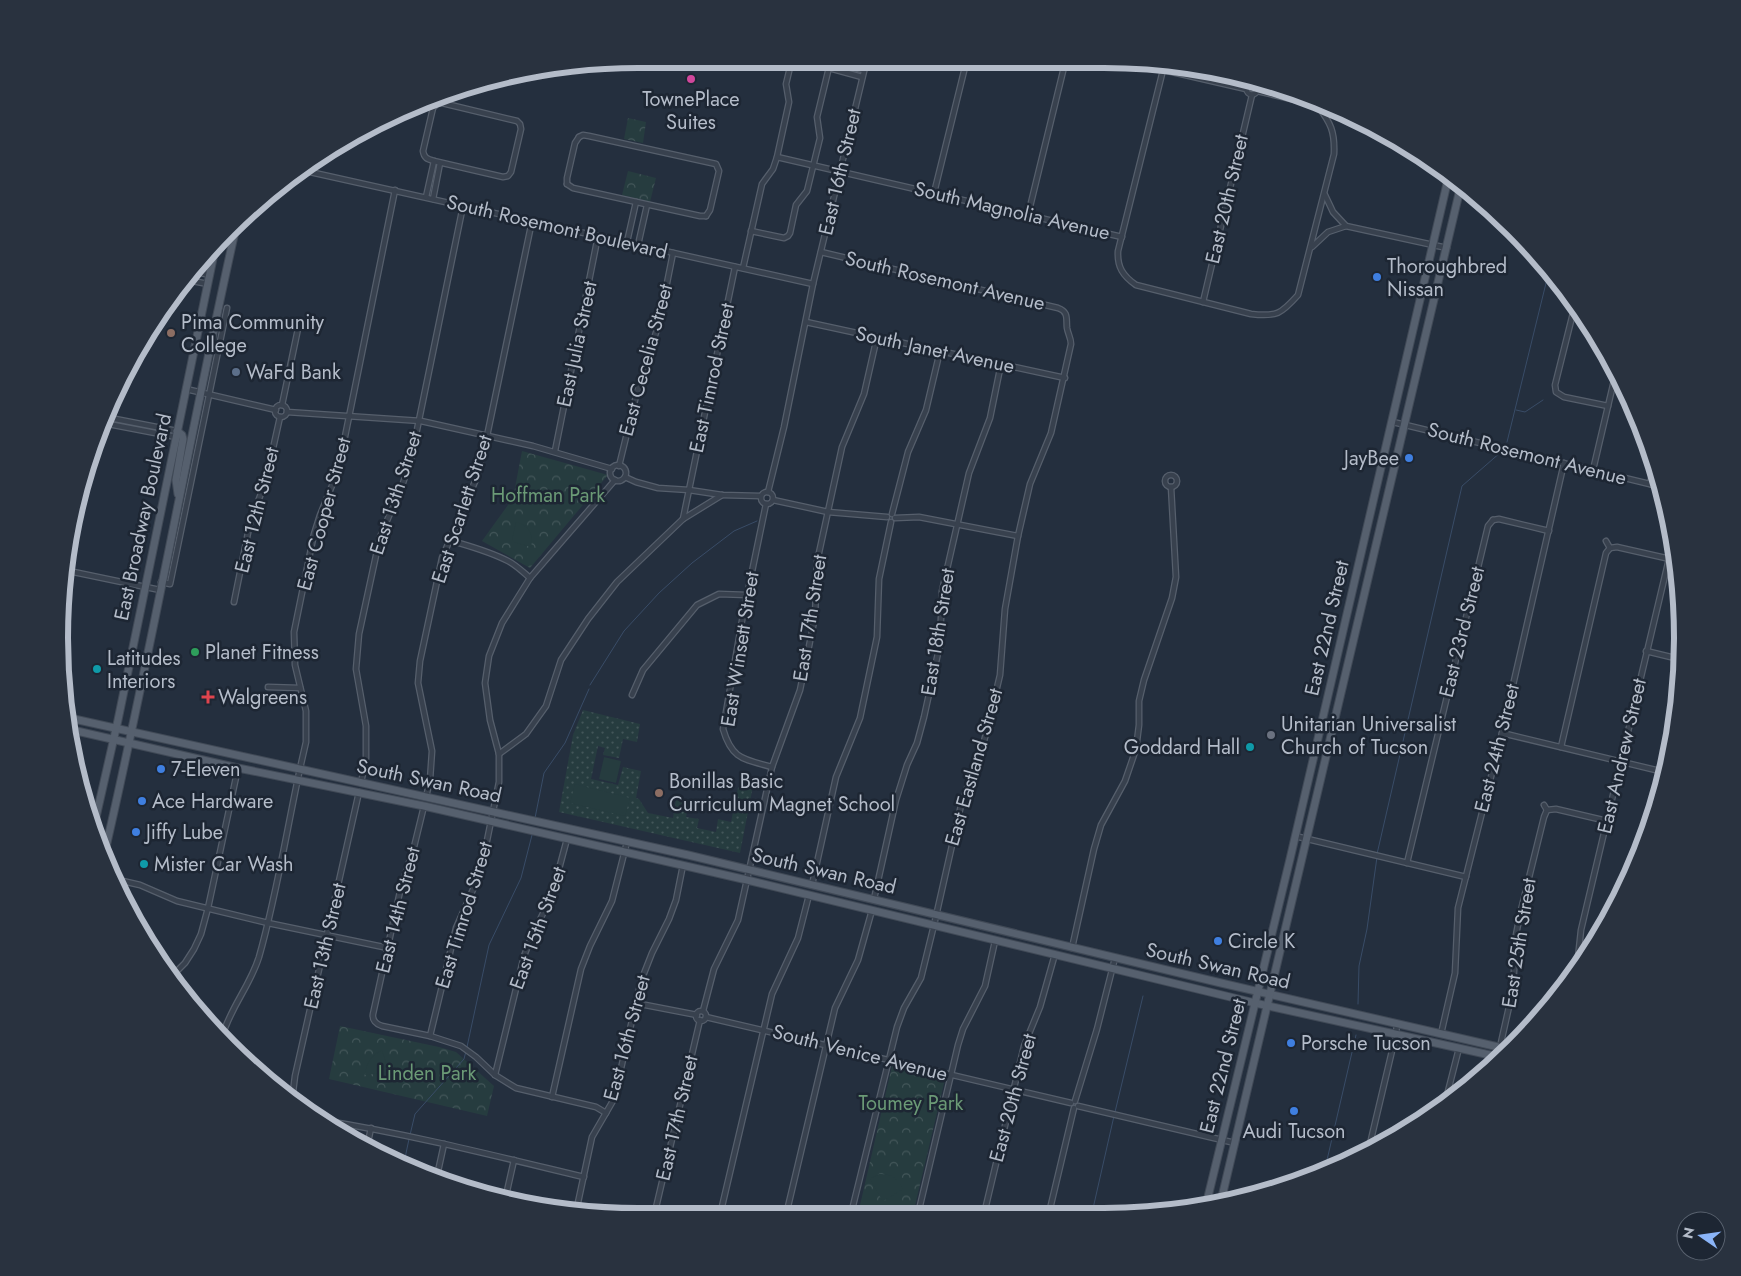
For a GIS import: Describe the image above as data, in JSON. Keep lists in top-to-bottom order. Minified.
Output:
{"streets":{"main road":["East Broadway Boulevard","East 22nd Street","South Swan Road"],"street":["East 16th Street","East 20th Street","South Magnolia Avenue","South Rosemont Boulevard","South Rosemont Avenue","East Julia Street","South Janet Avenue","East Cecelia Street","East Timrod Street","East 13th Street","East Scarlett Street","East 12th Street","East Cooper Street","East 17th Street","East 18th Street","East 23rd Street","East Winsett Street","East 24th Street","East Andrew Street","East Eastland Street","East 14th Street","East 15th Street","East 25th Street","South Venice Avenue"]},"crossings":[["East 16th Street","South Magnolia Avenue"],["East 16th Street","South Rosemont Boulevard"],["East 16th Street","South Rosemont Avenue"],["East 16th Street","South Swan Road"],["East 20th Street","South Magnolia Avenue"],["East 20th Street","South Swan Road"],["East 20th Street","South Venice Avenue"],["South Rosemont Boulevard","East Julia Street"],["South Rosemont Boulevard","East Cecelia Street"],["South Rosemont Boulevard","East Timrod Street"],["South Rosemont Boulevard","East 13th Street"],["South Rosemont Boulevard","East Scarlett Street"],["South Rosemont Boulevard","East Cooper Street"],["South Rosemont Avenue","East 22nd Street"],["South Rosemont Avenue","East 24th Street"],["South Rosemont Avenue","East Eastland Street"],["South Janet Avenue","East 17th Street"],["South Janet Avenue","East 18th Street"],["South Janet Avenue","East Eastland Street"],["East Timrod Street","South Swan Road"],["East Timrod Street","East 14th Street"],["East 13th Street","South Swan Road"],["East Scarlett Street","South Swan Road"],["East Cooper Street","South Swan Road"],["East Broadway Boulevard","South Swan Road"],["East 17th Street","East Winsett Street"],["East 17th Street","South Swan Road"],["East 17th Street","South Venice Avenue"],["East 22nd Street","South Swan Road"],["East 22nd Street","South Venice Avenue"],["East 18th Street","South Swan Road"],["East 24th Street","South Swan Road"],["East Eastland Street","South Swan Road"],["East Eastland Street","South Venice Avenue"],["South Swan Road","East 14th Street"],["South Swan Road","East 15th Street"]],"parks":["Hoffman Park","Linden Park","Toumey Park"],"places":{"other":["TownePlace Suites","Thoroughbred Nissan","Pima Community College","WaFd Bank","JayBee","Planet Fitness","Latitudes Interiors","Unitarian Universalist Church of Tucson","Goddard Hall","7-Eleven","Bonillas Basic Curriculum Magnet School","Ace Hardware","Jiffy Lube","Mister Car Wash","Circle K","Porsche Tucson","Audi Tucson"],"health":["Walgreens"]},"north":"left"}
